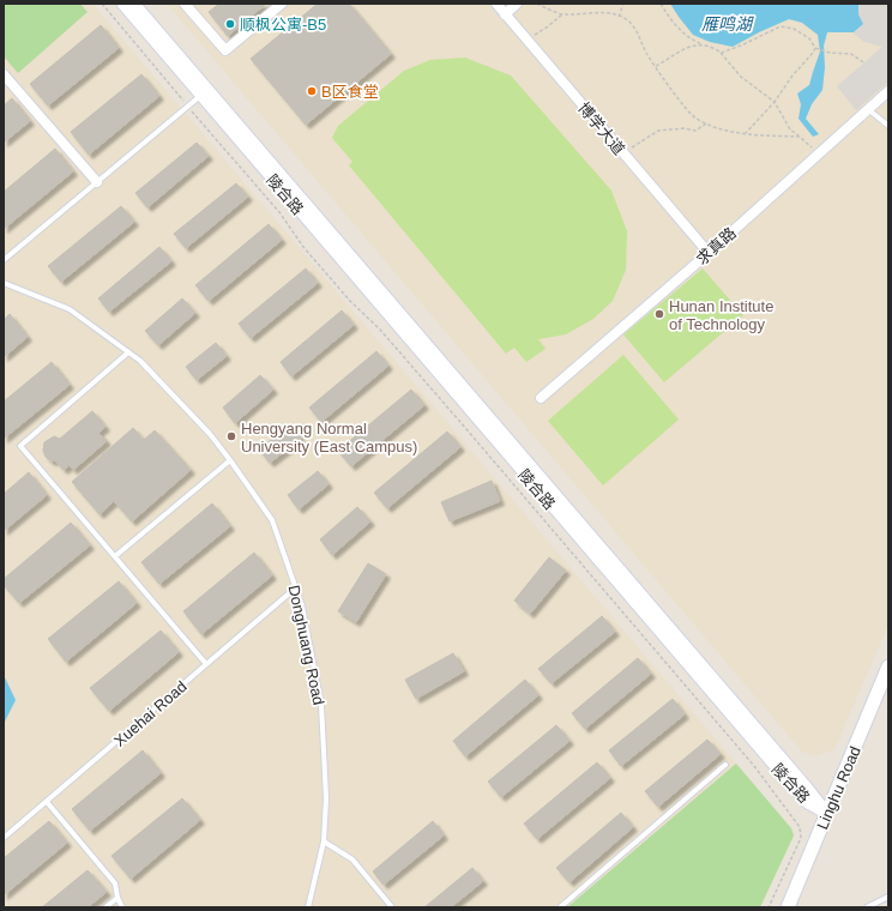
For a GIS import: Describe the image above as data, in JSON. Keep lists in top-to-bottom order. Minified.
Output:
{"streets":{"main road":["Linghu Road"],"street":["博学大道","陵合路","求真路"],"lane":["Donghuang Road","Xuehai Road"]},"crossings":[["博学大道","求真路"],["陵合路","Linghu Road"],["Donghuang Road","Xuehai Road"]],"water":["雁鸣湖"],"places":["顺枫公寓-B5","B区食堂","Hunan Institute of Technology","Hengyang Normal University (East Campus)"]}
